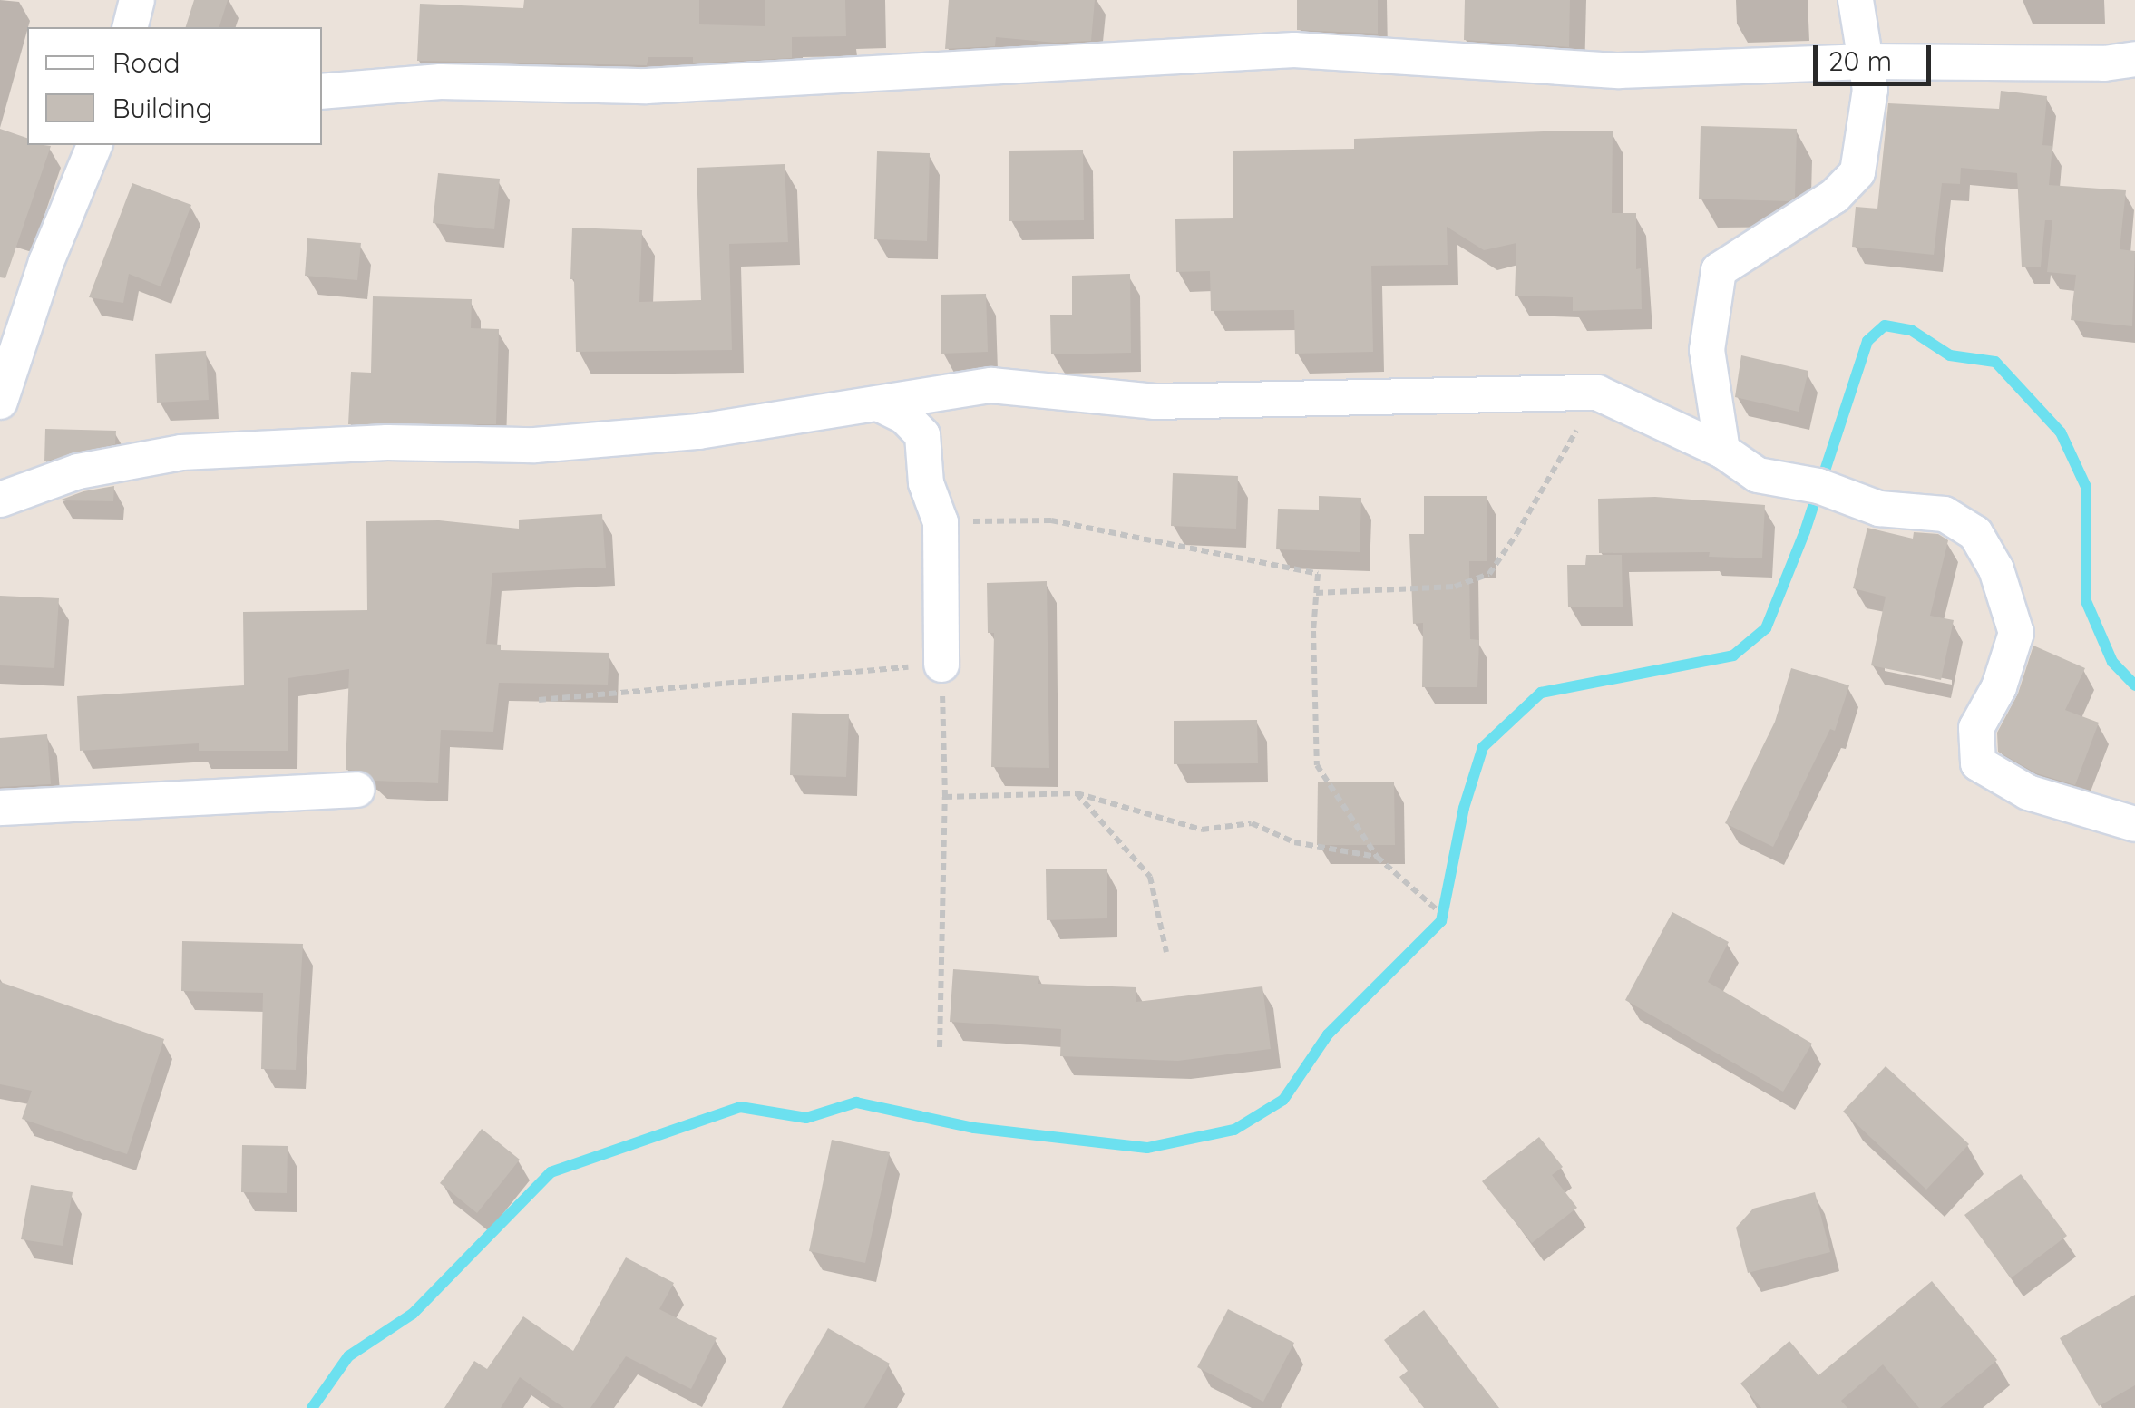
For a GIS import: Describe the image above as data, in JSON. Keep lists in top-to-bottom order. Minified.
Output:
{"legend":["Road","Building"],"scale_bar":"20 m"}
